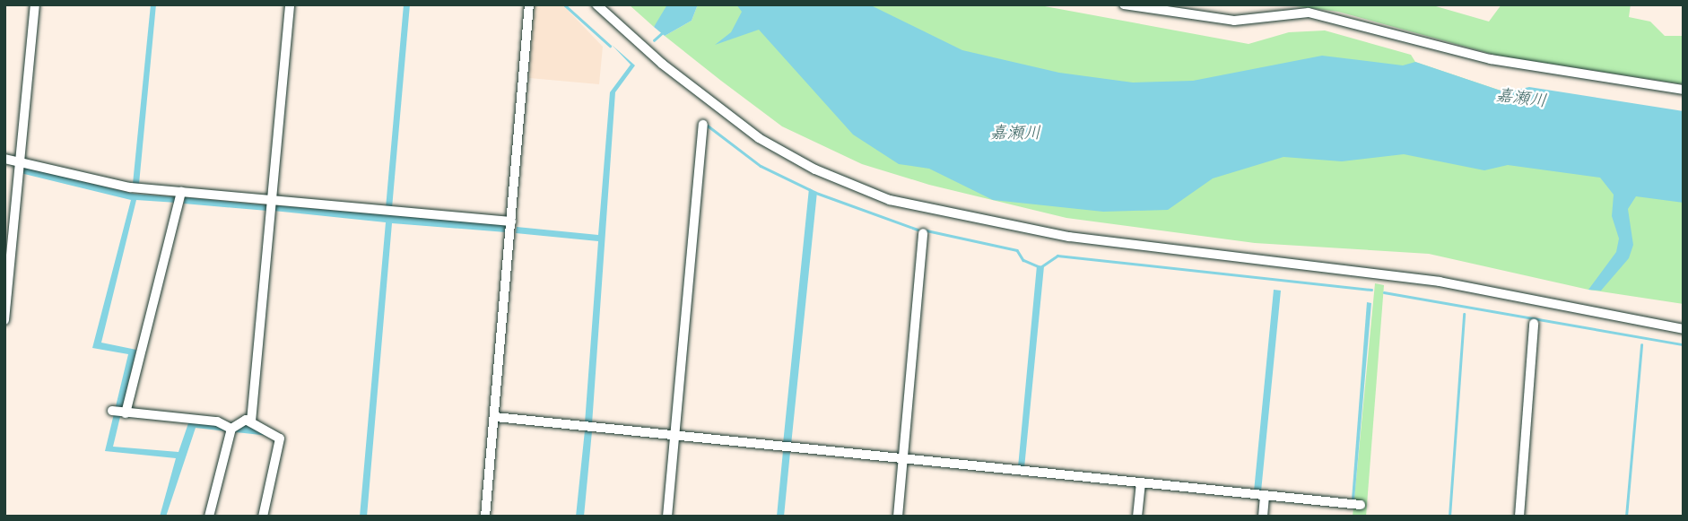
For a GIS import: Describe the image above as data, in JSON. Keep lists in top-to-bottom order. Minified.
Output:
{"water":["嘉瀬川"]}
